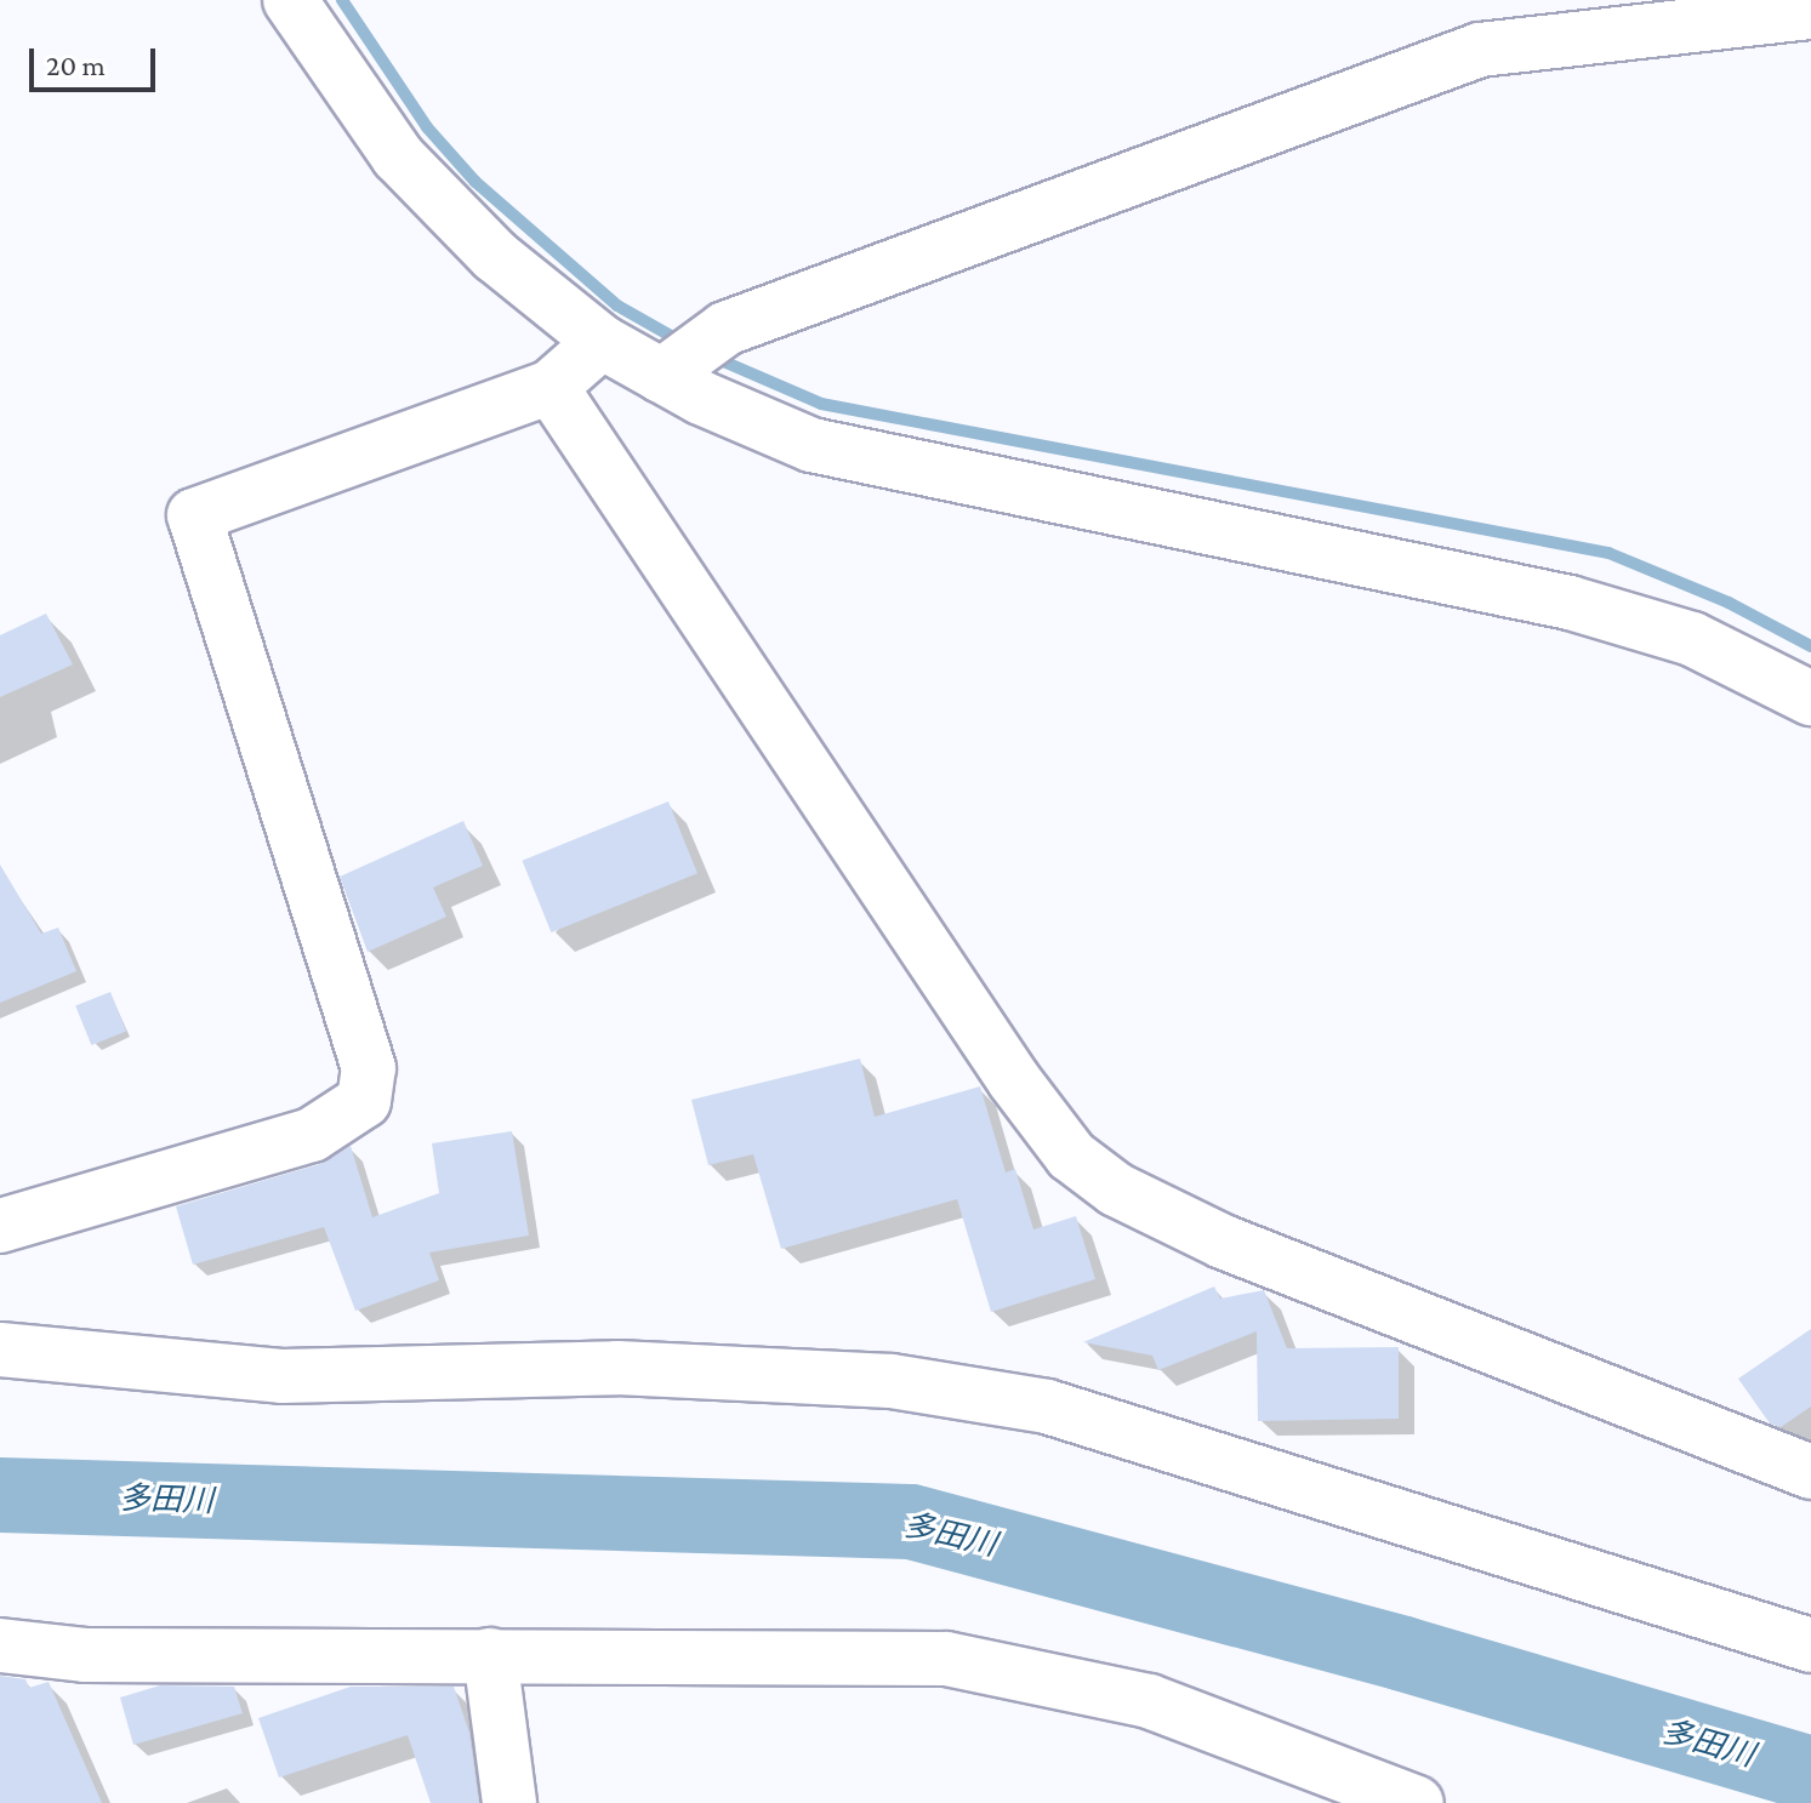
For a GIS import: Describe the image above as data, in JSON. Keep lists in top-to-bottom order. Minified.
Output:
{"water":["多田川"],"scale_bar":"20 m"}
